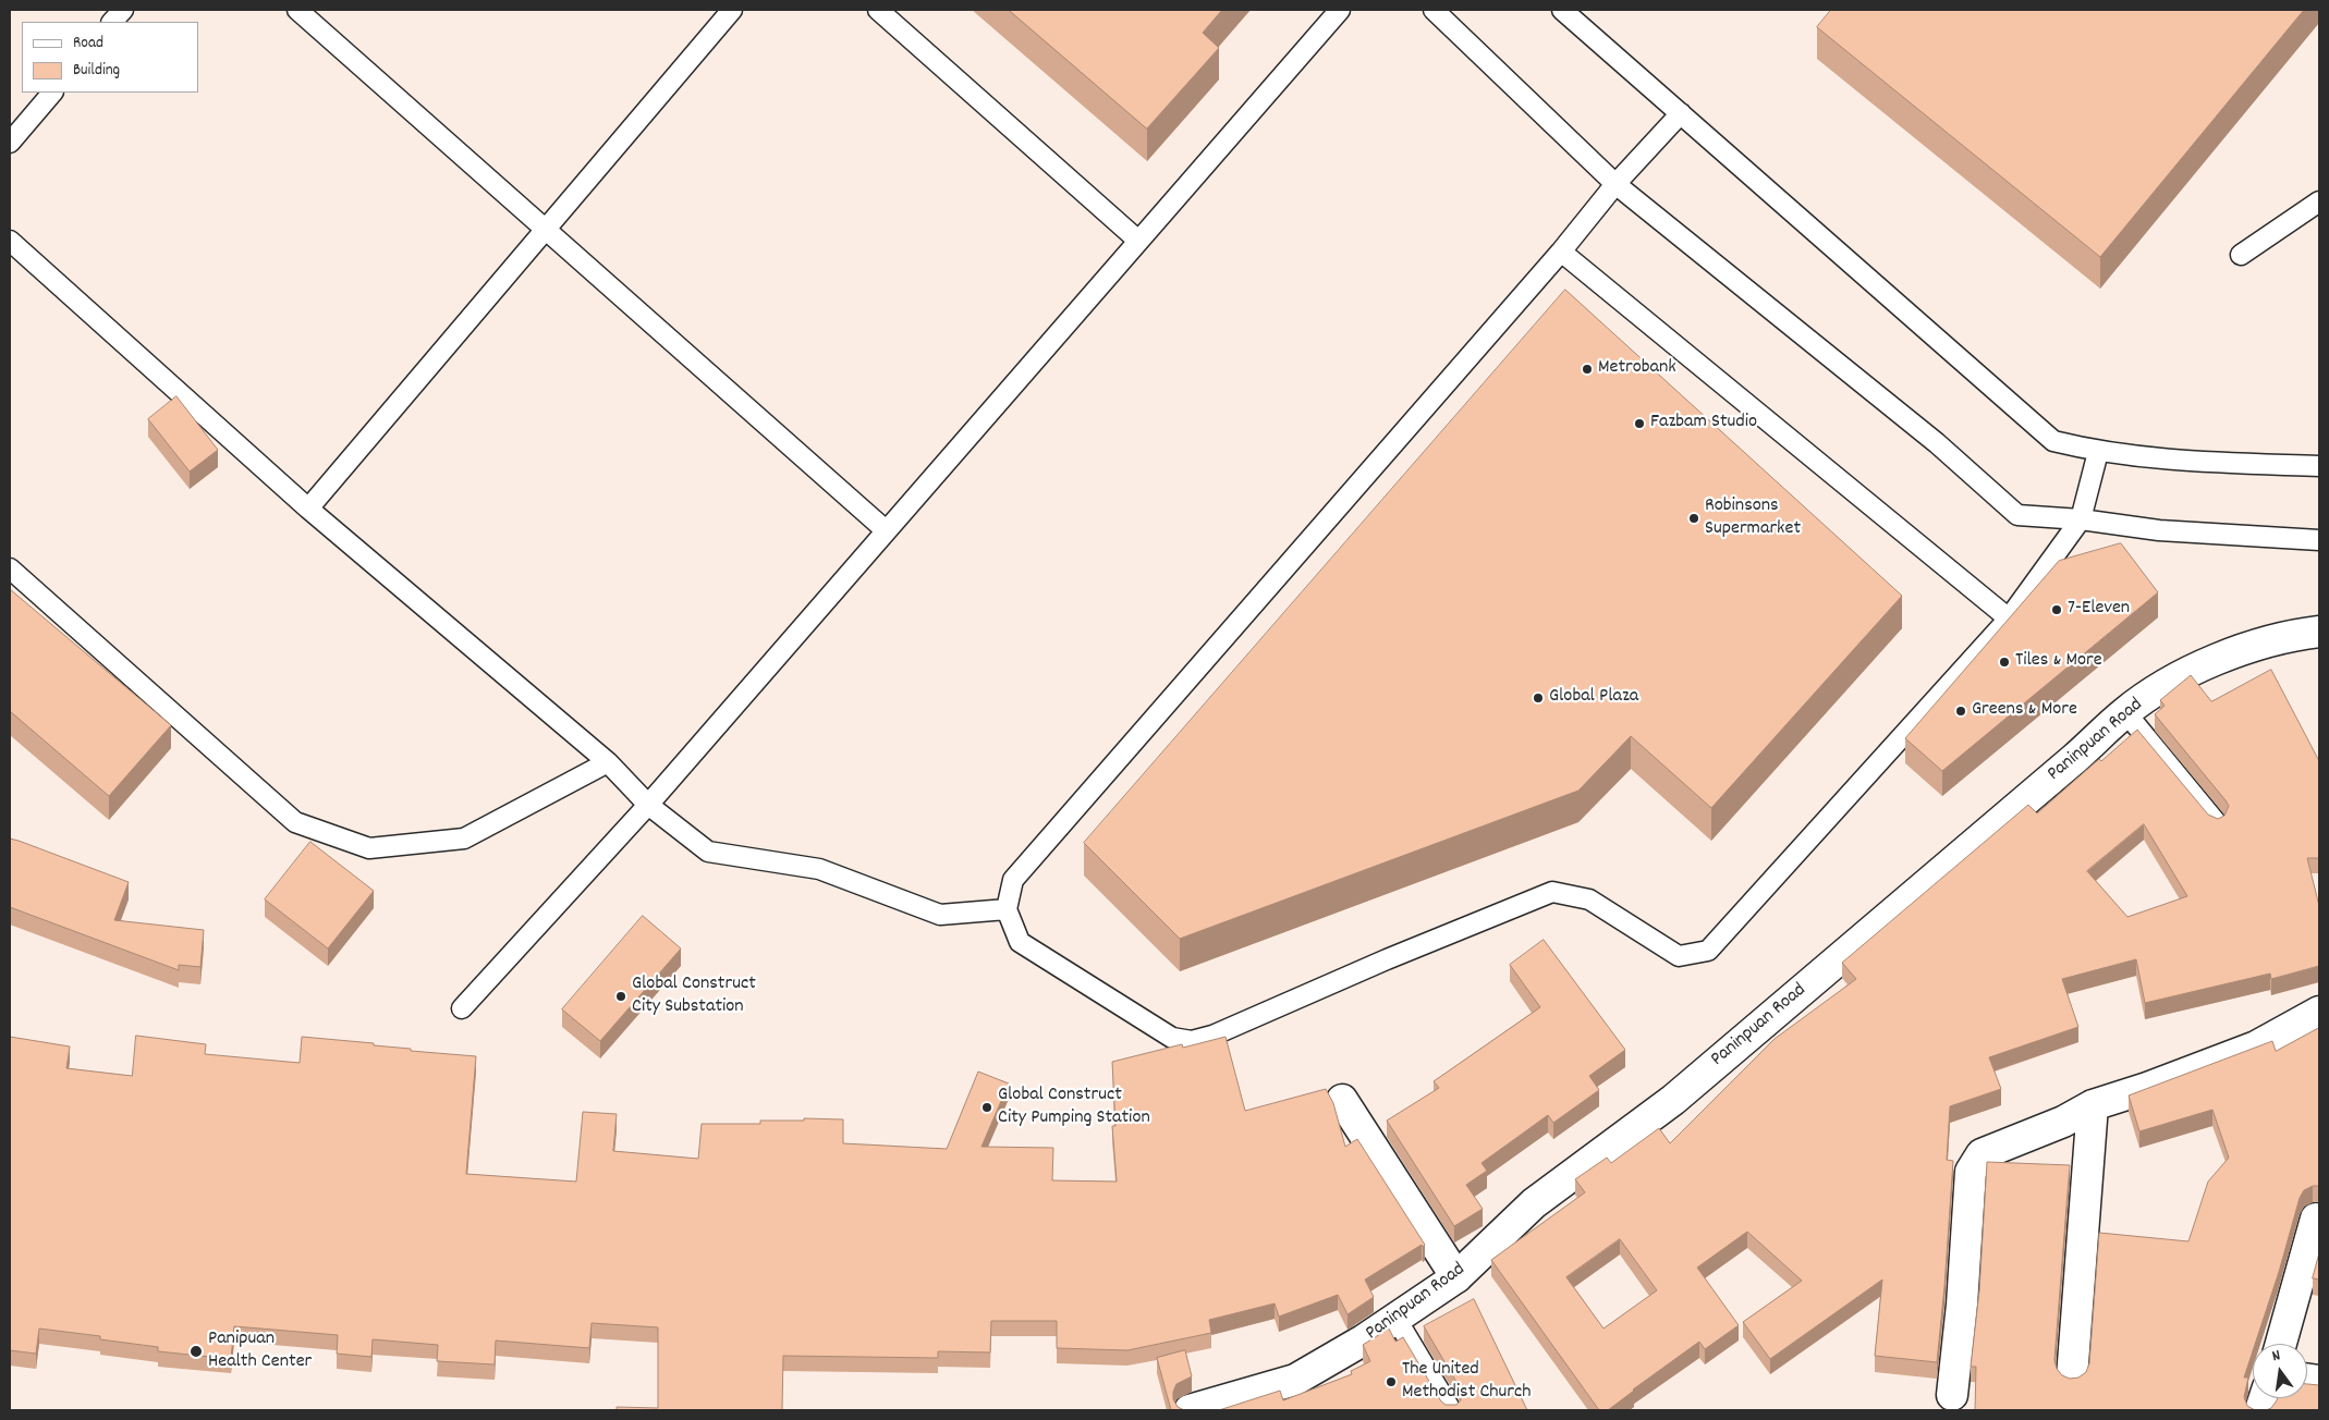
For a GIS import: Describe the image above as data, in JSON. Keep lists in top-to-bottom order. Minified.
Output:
{"streets":{"main road":["Paninpuan Road"]},"places":["Metrobank","Fazbam Studio","Robinsons Supermarket","7-Eleven","Tiles & More","Global Plaza","Greens & More","Global Construct City Substation","Global Construct City Pumping Station","Panipuan Health Center","The United Methodist Church"],"legend":["Road","Building"],"north":"top"}
